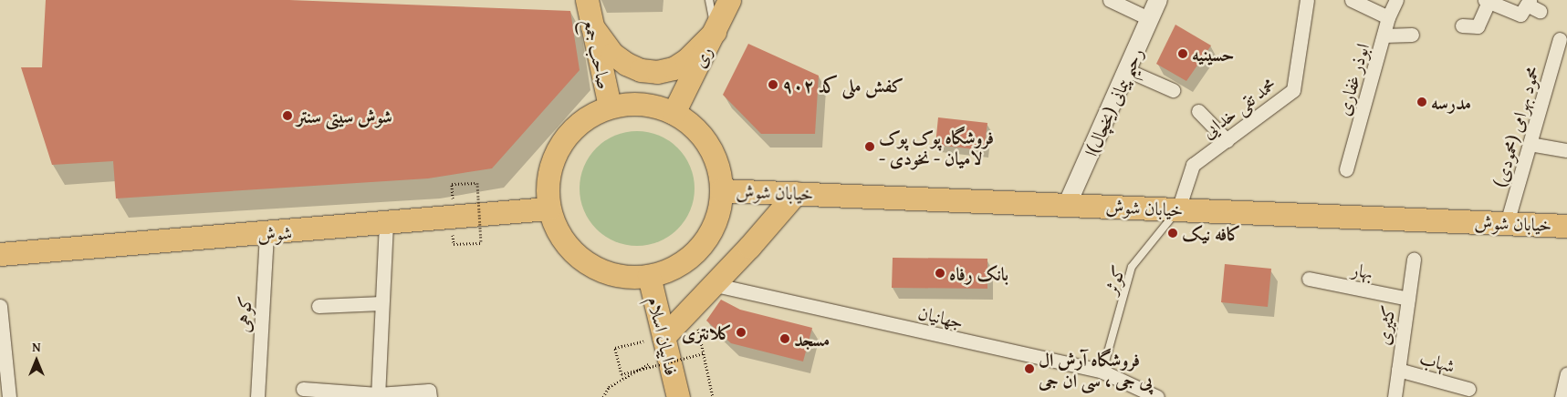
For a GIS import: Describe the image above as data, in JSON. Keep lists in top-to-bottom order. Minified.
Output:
{"streets":{"main road":["صاحب جمع","ری","خیابان شوش","شوش","فداییان اسلام"],"street":["ابوذر غفاری","رحیم پیمانی (یخچال)ا","محمد تقی خدایی","محمود بهرامی (محمودی)","بهار","کوهی","جهانیان","کثیری","شهاب"],"lane":["کوثر"]},"crossings":[["رحیم پیمانی (یخچال)ا","خیابان شوش"],["محمد تقی خدایی","خیابان شوش"],["محمد تقی خدایی","کوثر"],["محمود بهرامی (محمودی)","خیابان شوش"],["خیابان شوش","کوثر"],["شوش","کوهی"],["بهار","کثیری"],["کوثر","جهانیان"],["کثیری","شهاب"]],"places":["حسینیه","کفش ملی کد ۹۰۲","مدرسه","شوش سیتی سنتر","فروشگاه پوک پوک - لاميان - نخودی","کافه نیک","بانک رفاه","کلانتری","مسجد","فروشگاه آرش ال پی جی ، سی ان جی"],"north":"top"}
